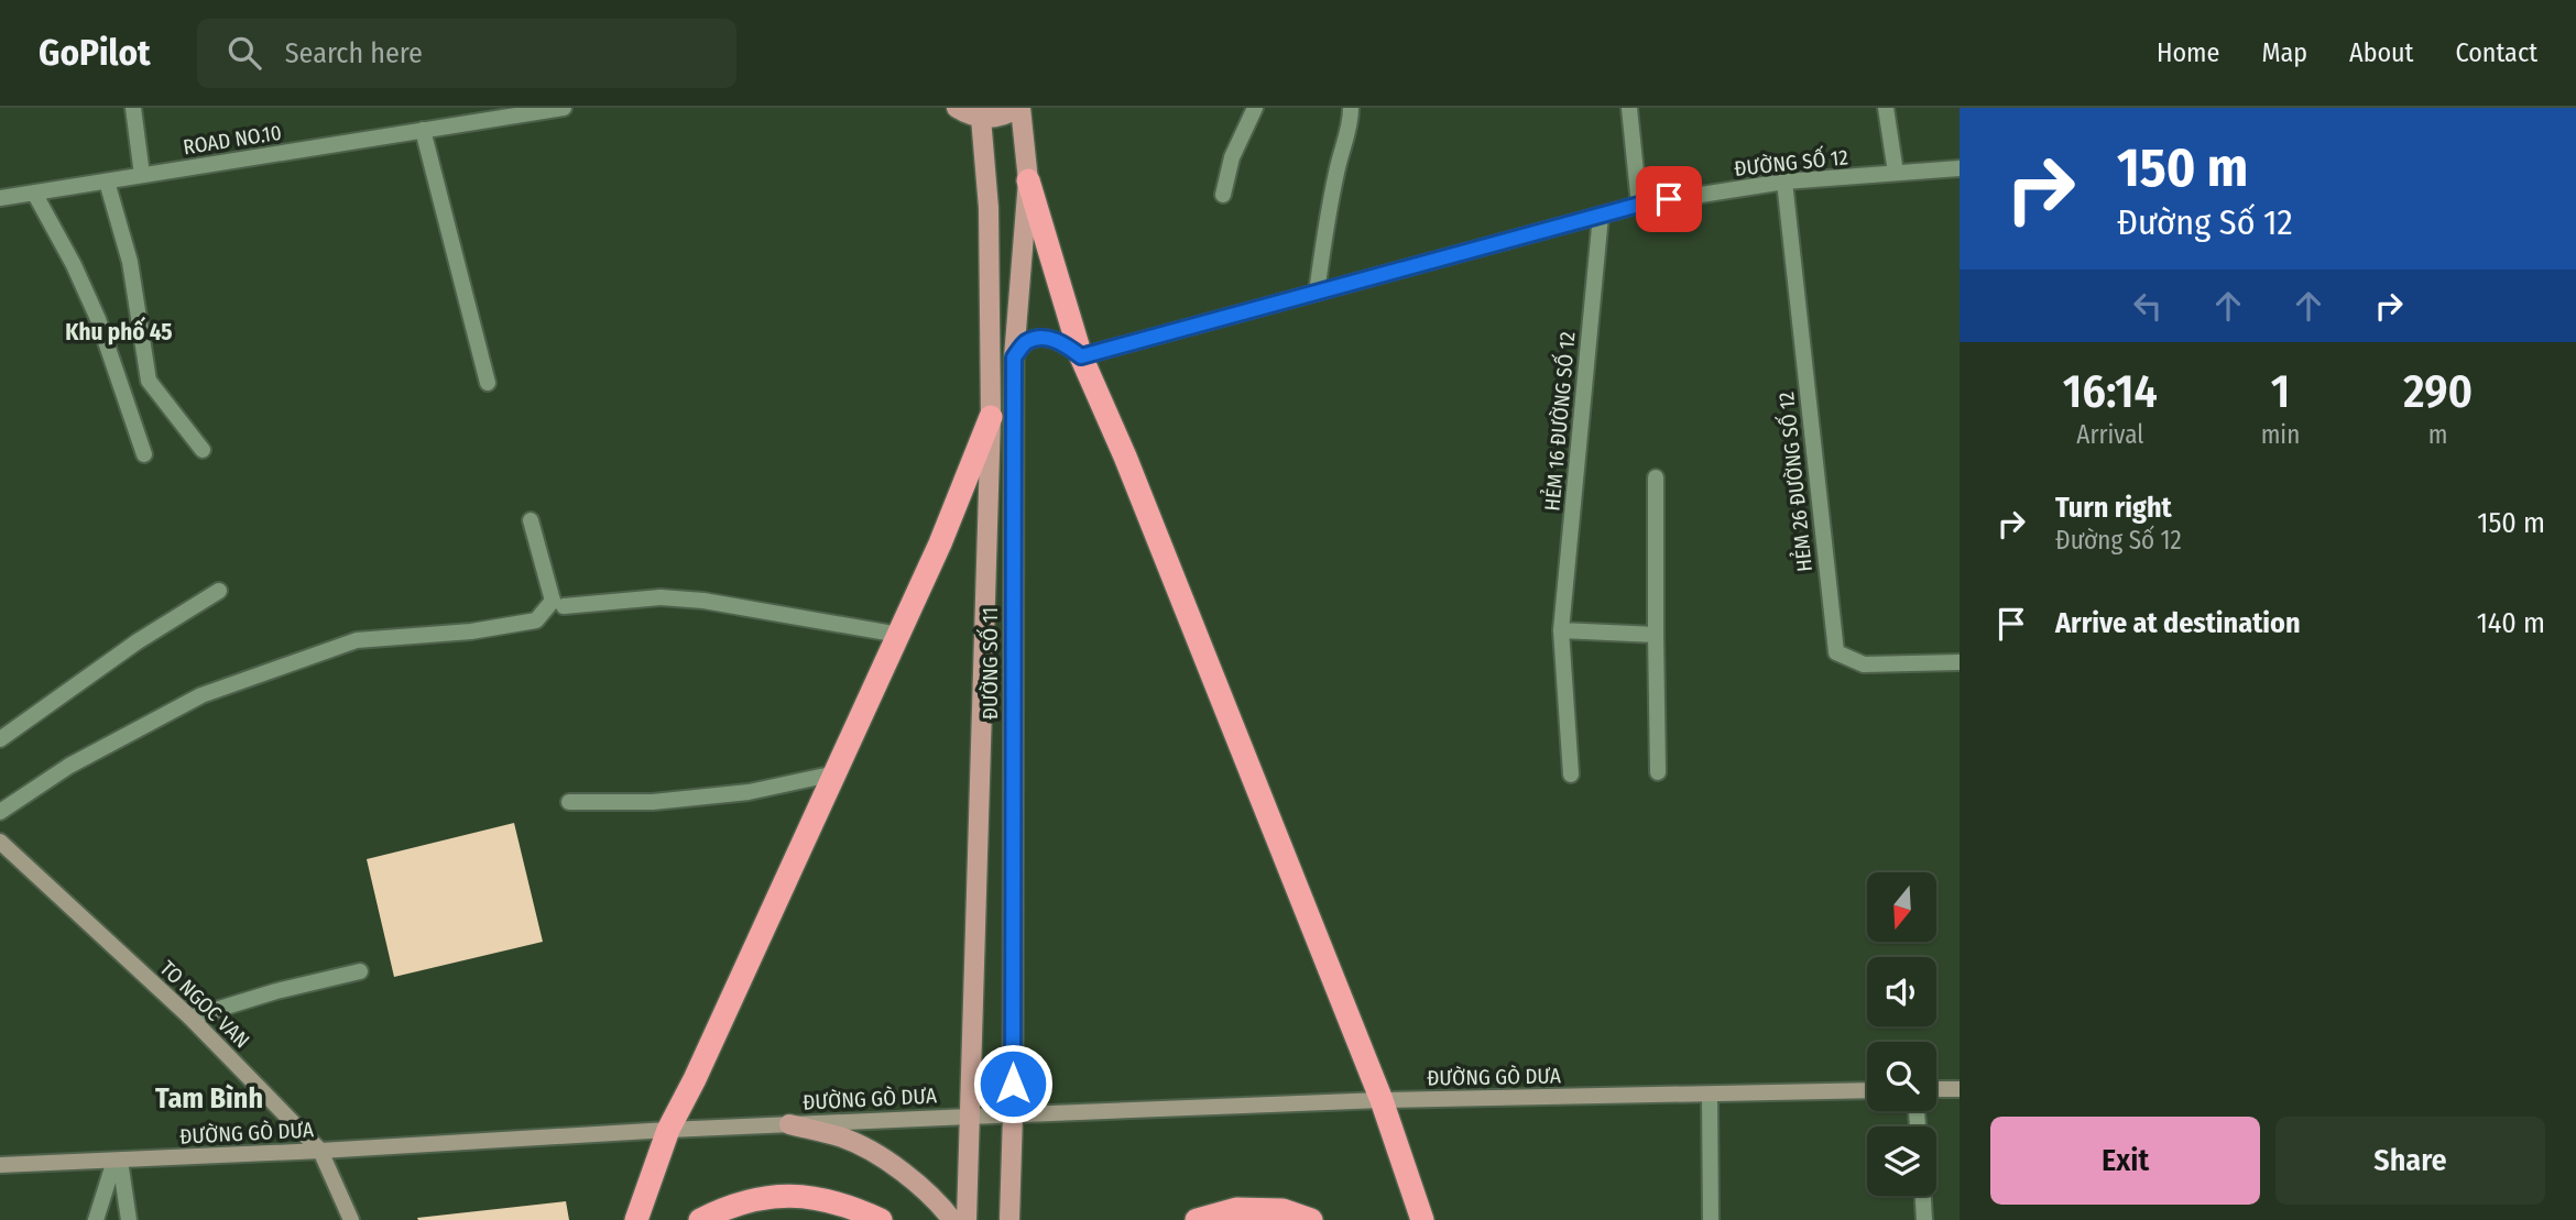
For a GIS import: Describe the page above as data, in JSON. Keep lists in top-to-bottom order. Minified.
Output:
{"streets":{"main road":["ĐƯỜNG SỐ 11"],"street":["ROAD NO.10","ĐƯỜNG SỐ 12","HẺM 16 ĐƯỜNG SỐ 12","HẺM 26 ĐƯỜNG SỐ 12","TO NGOC VAN","ĐƯỜNG GÒ DƯA"]},"crossings":[["ĐƯỜNG SỐ 12","HẺM 16 ĐƯỜNG SỐ 12"],["ĐƯỜNG SỐ 12","HẺM 26 ĐƯỜNG SỐ 12"],["ĐƯỜNG SỐ 11","ĐƯỜNG GÒ DƯA"],["TO NGOC VAN","ĐƯỜNG GÒ DƯA"]],"districts":["Khu phố 45","Tam Bình"],"north":"bottom","page":{"header":"GoPilot","search":"Search here","nav":["Home","Map","About","Contact"],"turn":["150 m","Đường Số 12"],"eta":["16:14","Arrival","1","min","290","m"],"list":[{"name":"Turn right","note":"Đường Số 12","value":"150 m"},{"name":"Arrive at destination","value":"140 m"}],"buttons":["Exit","Share"]}}
